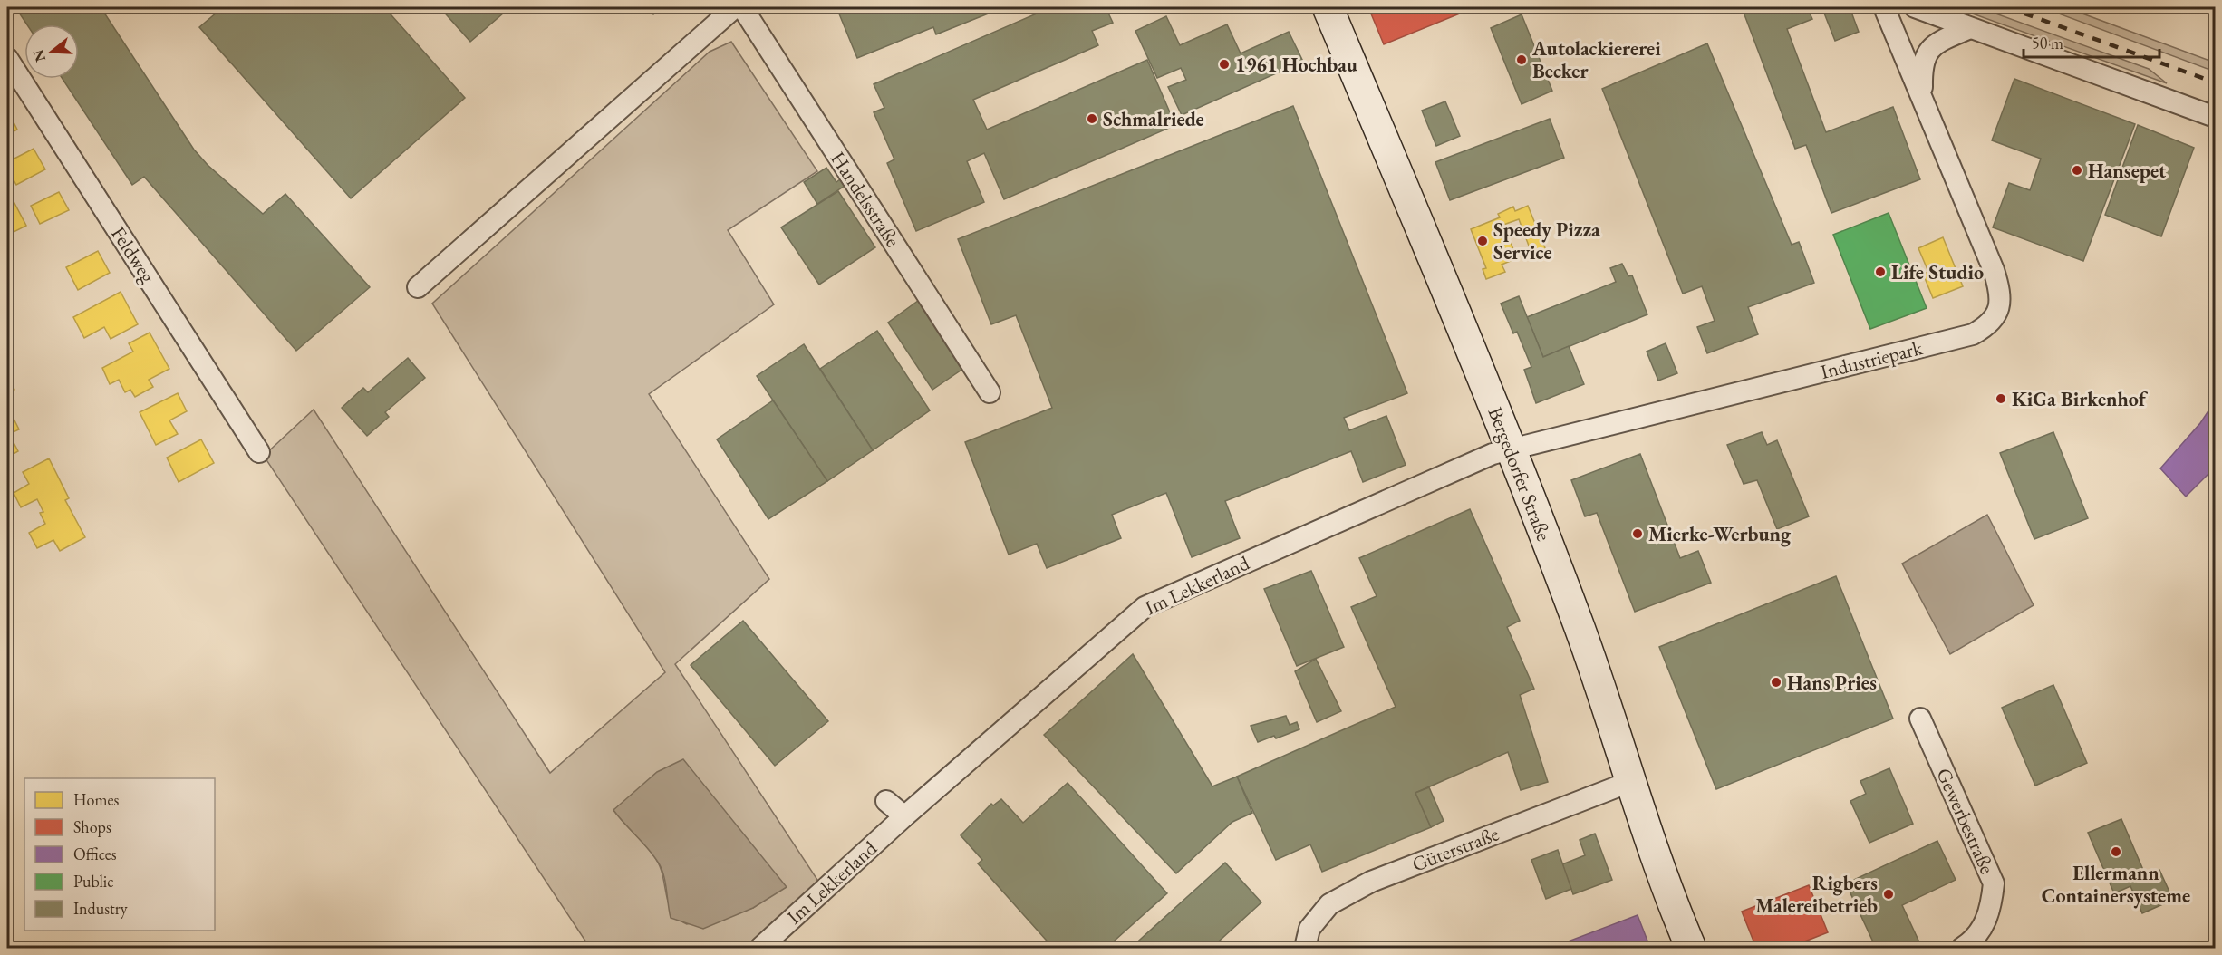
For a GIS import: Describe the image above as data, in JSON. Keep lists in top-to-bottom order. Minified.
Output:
{"streets":{"street":["Handelsstraße","Feldweg","Industriepark","Bergedorfer Straße","Im Lekkerland","Gewerbestraße","Güterstraße"]},"crossings":[["Industriepark","Bergedorfer Straße"],["Industriepark","Im Lekkerland"],["Bergedorfer Straße","Im Lekkerland"],["Bergedorfer Straße","Güterstraße"]],"places":["Autolackiererei Becker","1961 Hochbau","Schmalriede","Hansepet","Speedy Pizza Service","Life Studio","KiGa Birkenhof","Mierke-Werbung","Hans Pries","Ellermann Containersysteme","Rigbers Malereibetrieb"],"legend":["Homes","Shops","Offices","Public","Industry"],"scale_bar":"50 m","north":"left"}
